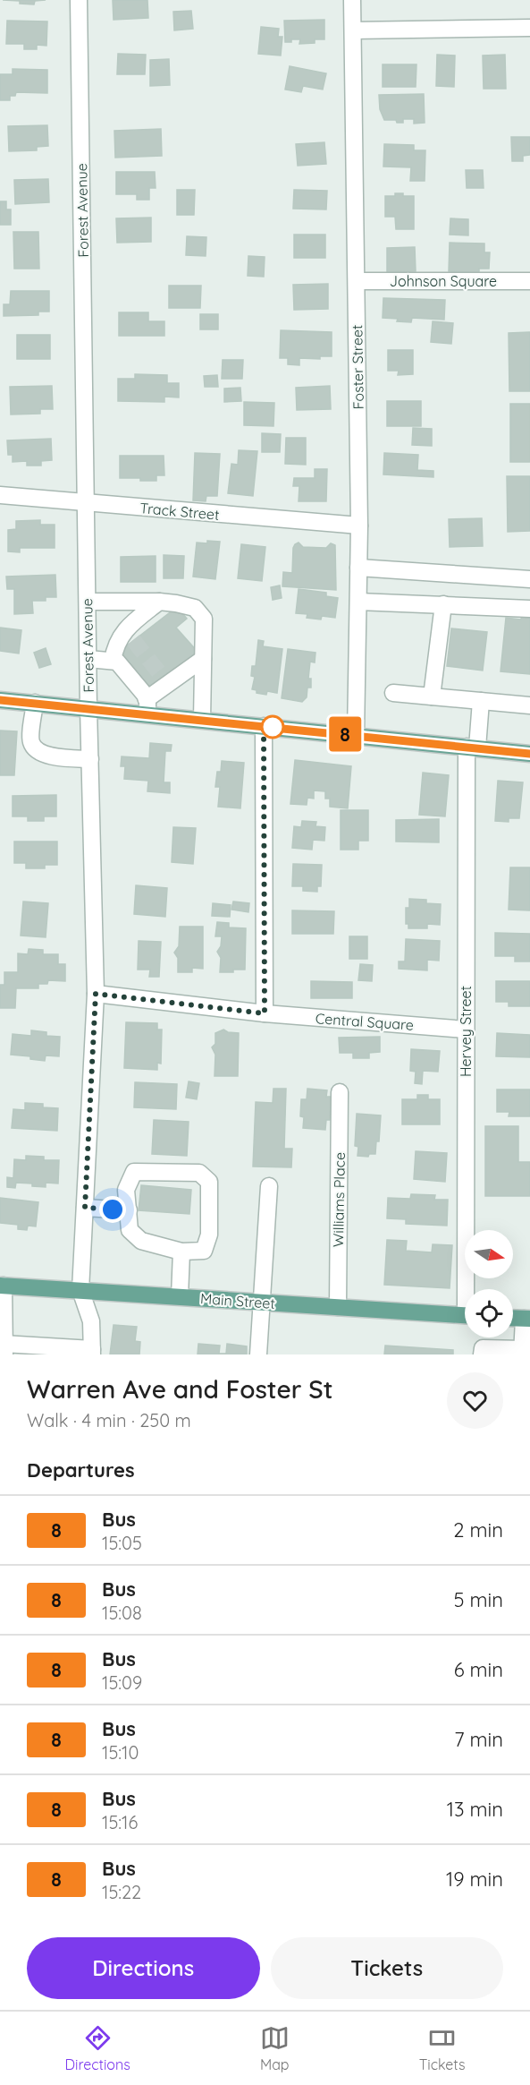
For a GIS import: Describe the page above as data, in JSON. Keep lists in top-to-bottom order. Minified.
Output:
{"streets":{"main road":["Main Street"],"street":["Forest Avenue","Johnson Square","Foster Street","Track Street","Central Square","Hervey Street","Williams Place"]},"crossings":[["Forest Avenue","Track Street"],["Forest Avenue","Central Square"],["Forest Avenue","Main Street"],["Johnson Square","Foster Street"],["Foster Street","Track Street"],["Central Square","Hervey Street"],["Williams Place","Main Street"]],"lines":["bus line 8"],"north":"right","page":{"on_map":"8","heading":[["Warren Ave and Foster St","Walk · 4 min · 250 m"],"Departures"],"list":[{"mark":"8","name":"Bus","note":"15:05","value":"2 min"},{"mark":"8","name":"Bus","note":"15:08","value":"5 min"},{"mark":"8","name":"Bus","note":"15:09","value":"6 min"},{"mark":"8","name":"Bus","note":"15:10","value":"7 min"},{"mark":"8","name":"Bus","note":"15:16","value":"13 min"},{"mark":"8","name":"Bus","note":"15:22","value":"19 min"}],"buttons":["Directions","Tickets"],"tabs":["Directions","Map","Tickets"]}}
